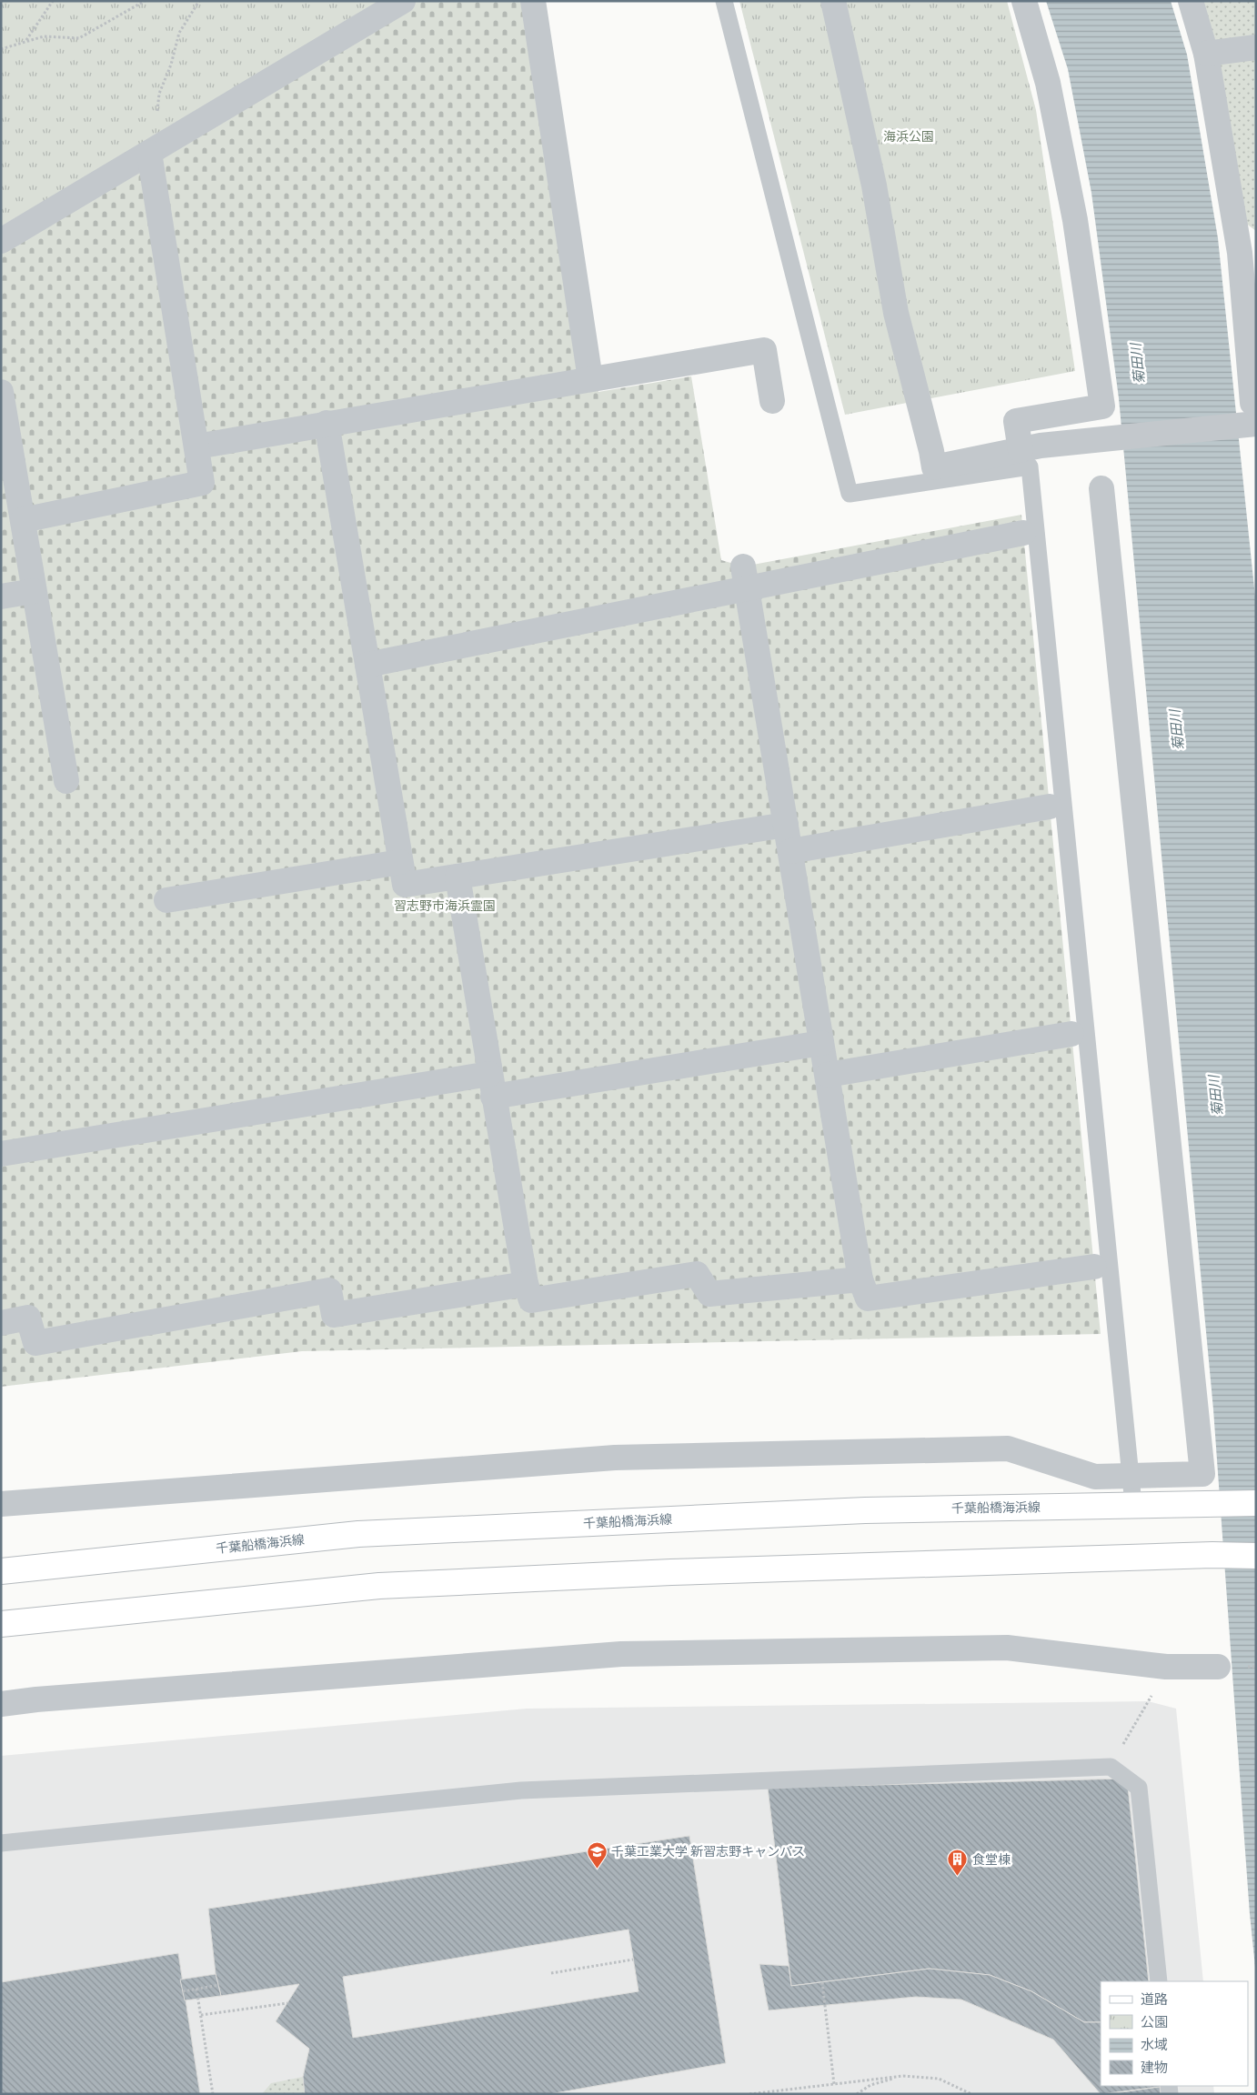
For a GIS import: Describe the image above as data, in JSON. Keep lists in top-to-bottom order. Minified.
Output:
{"streets":{"main road":["千葉船橋海浜線"]},"water":["菊田川"],"parks":["海浜公園","習志野市海浜霊園"],"places":{"school or university":["千葉工業大学 新習志野キャンパス"],"building":["食堂棟"]},"legend":["道路","公園","水域","建物"]}
